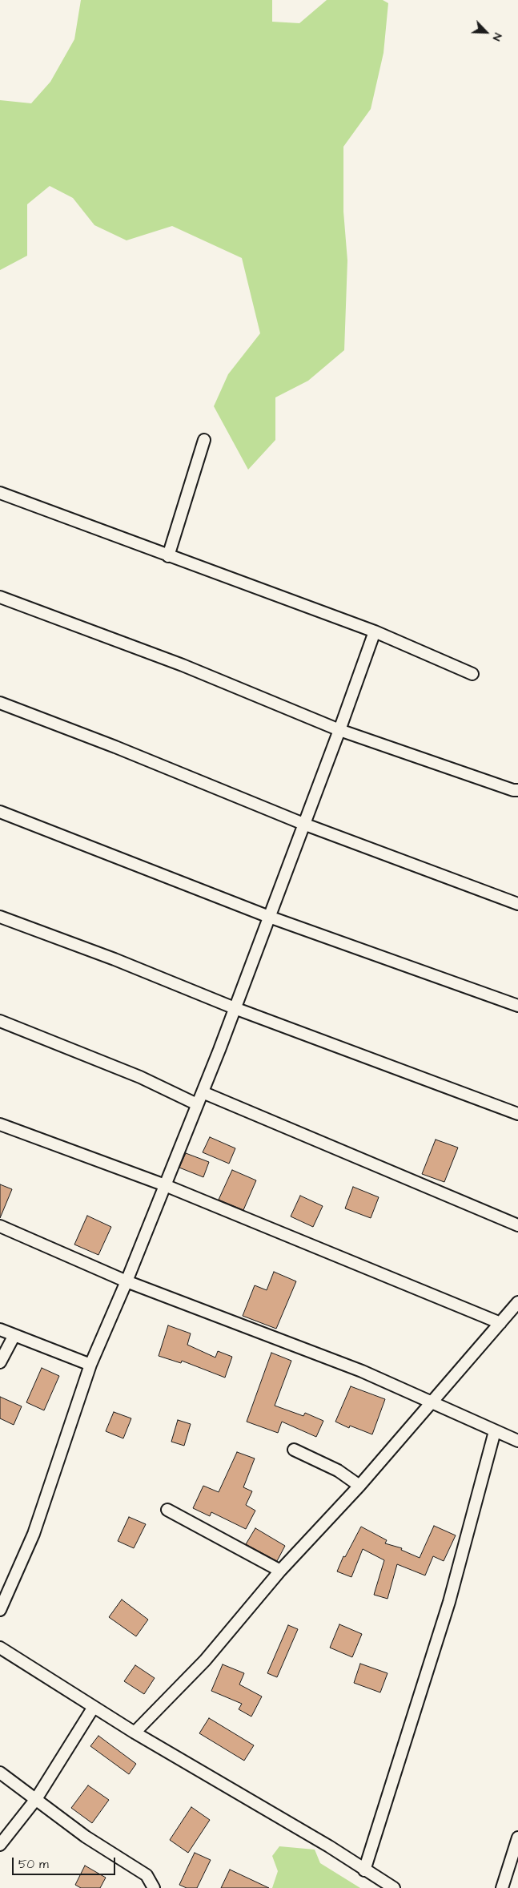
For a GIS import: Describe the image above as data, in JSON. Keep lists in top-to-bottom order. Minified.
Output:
{"scale_bar":"50 m","north":"bottom right"}
